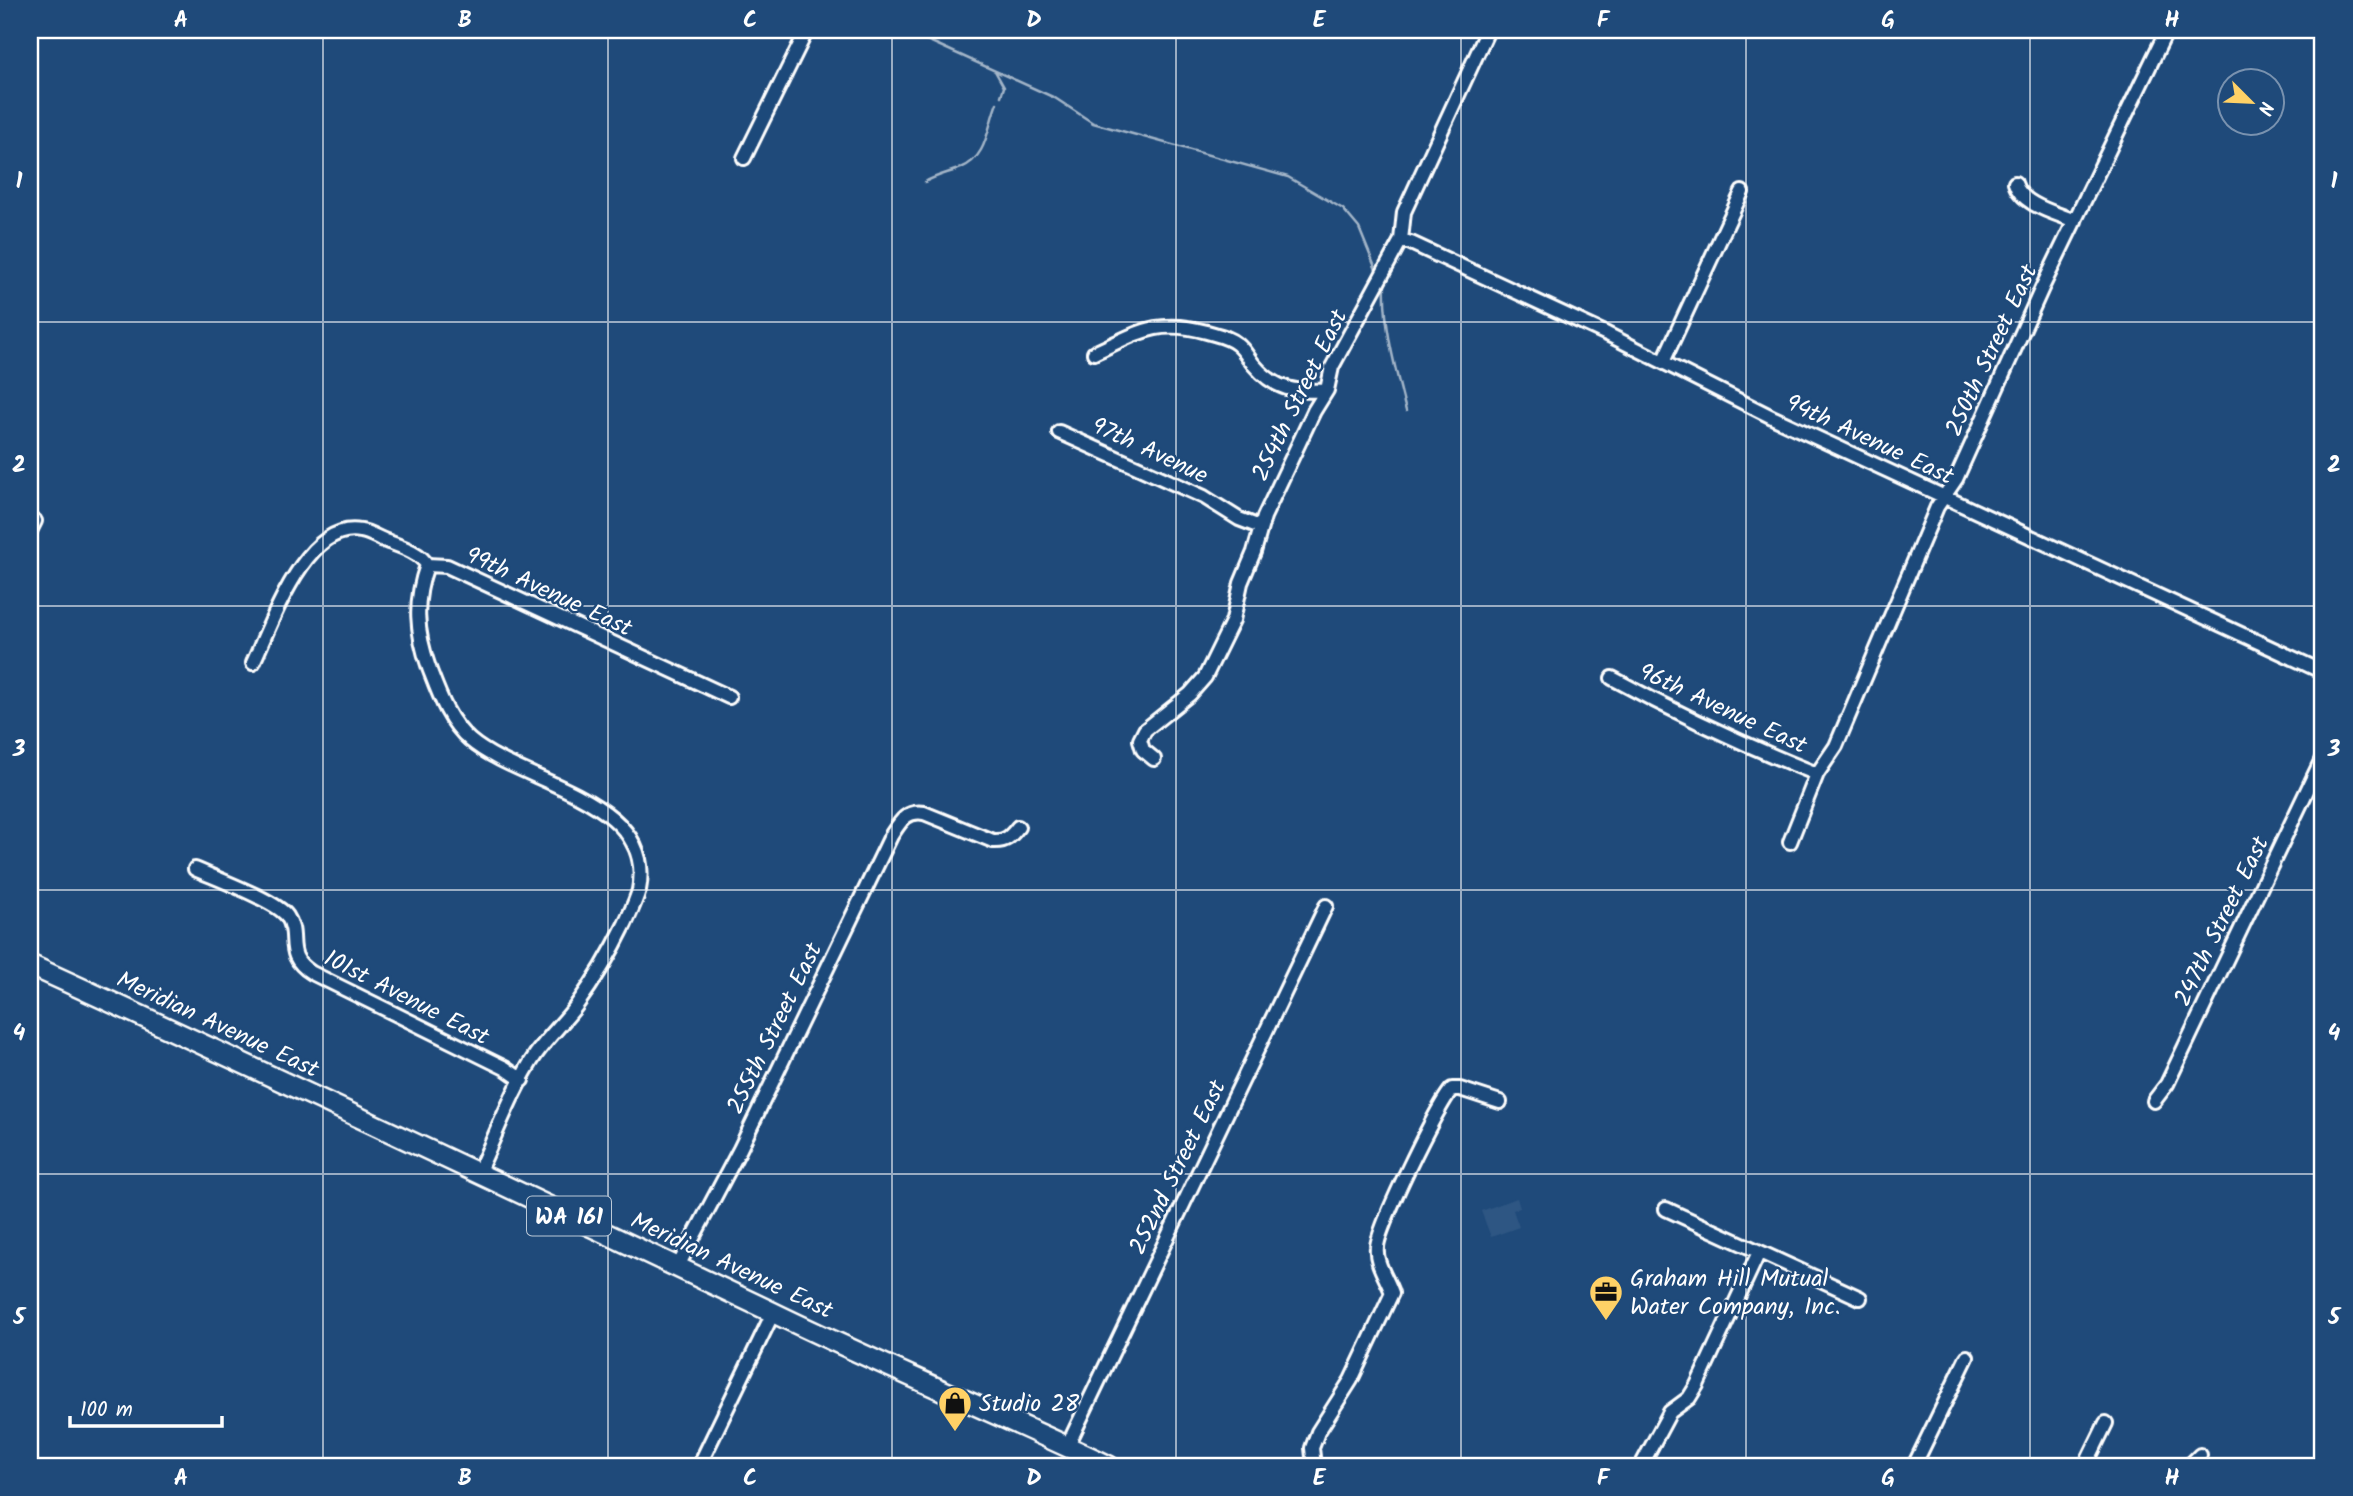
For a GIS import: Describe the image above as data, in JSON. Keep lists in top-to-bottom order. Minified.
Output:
{"streets":{"main road":["Meridian Avenue East","WA 161"],"street":["250th Street East","254th Street East","94th Avenue East","97th Avenue","99th Avenue East","96th Avenue East","247th Street East","101st Avenue East","255th Street East","252nd Street East"]},"crossings":[["250th Street East","94th Avenue East"],["250th Street East","96th Avenue East"],["254th Street East","94th Avenue East"],["254th Street East","97th Avenue"],["Meridian Avenue East","255th Street East"],["Meridian Avenue East","252nd Street East"]],"places":{"office":["Graham Hill Mutual Water Company, Inc."],"shop":["Studio 28"]},"scale_bar":"100 m","north":"bottom right","grid":{"columns":["A","B","C","D","E","F","G","H"],"rows":["1","2","3","4","5"]}}
